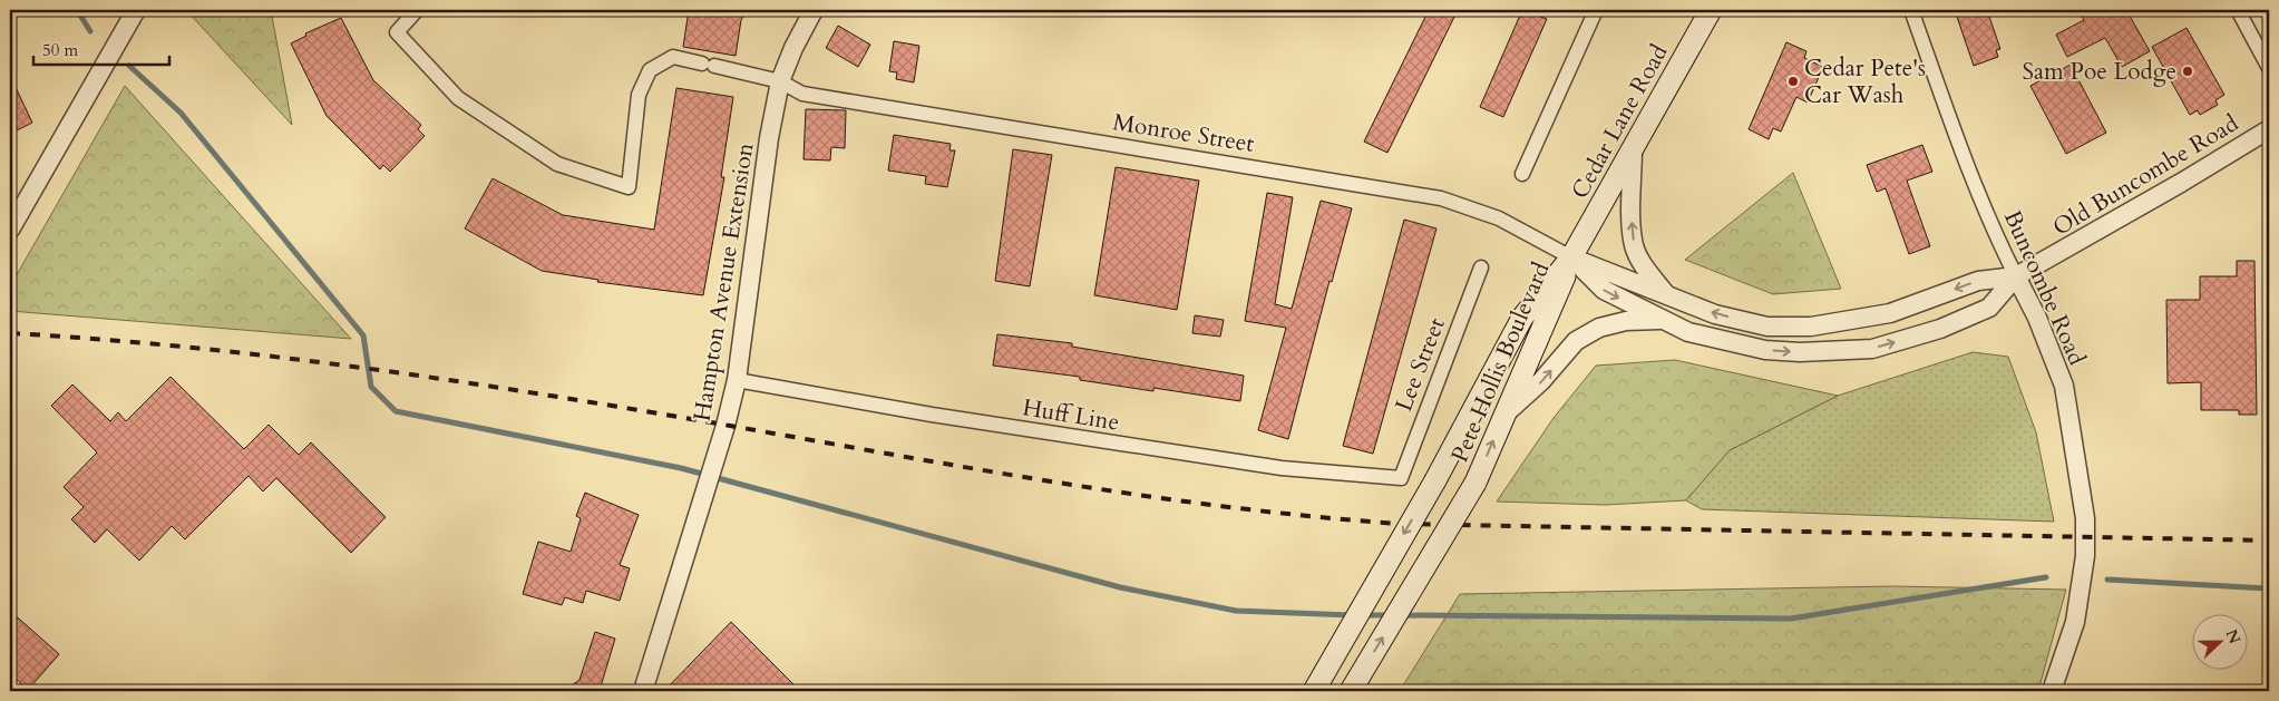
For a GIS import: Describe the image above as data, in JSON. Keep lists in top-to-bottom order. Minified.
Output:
{"streets":{"main road":["Cedar Lane Road","Pete Hollis Boulevard"],"street":["Monroe Street","Old Buncombe Road","Hampton Avenue Extension","Buncombe Road","Lee Street","Huff Line"]},"crossings":[["Cedar Lane Road","Monroe Street"],["Cedar Lane Road","Old Buncombe Road"],["Cedar Lane Road","Pete Hollis Boulevard"],["Monroe Street","Old Buncombe Road"],["Monroe Street","Hampton Avenue Extension"],["Monroe Street","Pete Hollis Boulevard"],["Old Buncombe Road","Buncombe Road"],["Old Buncombe Road","Pete Hollis Boulevard"],["Hampton Avenue Extension","Huff Line"],["Lee Street","Huff Line"]],"places":["Sam Poe Lodge","Cedar Pete's Car Wash"],"scale_bar":"50 m","north":"right"}
